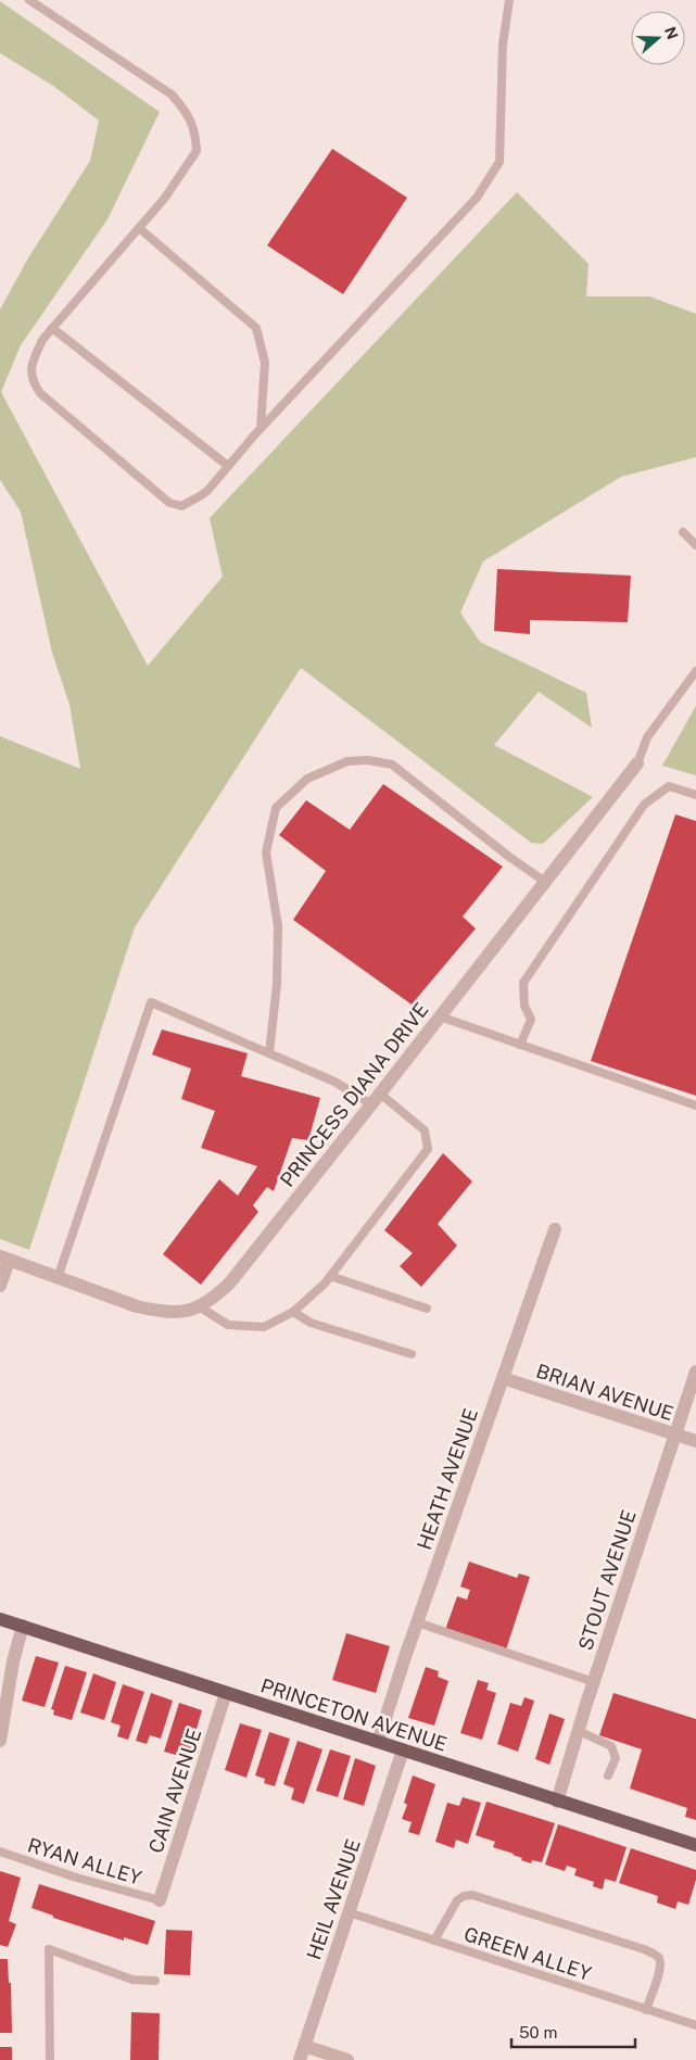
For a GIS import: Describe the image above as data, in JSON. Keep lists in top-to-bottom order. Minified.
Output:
{"streets":{"main road":["PRINCETON AVENUE"],"street":["PRINCESS DIANA DRIVE","BRIAN AVENUE","HEATH AVENUE","STOUT AVENUE","CAIN AVENUE","HEIL AVENUE"],"lane":["RYAN ALLEY","GREEN ALLEY"]},"crossings":[["BRIAN AVENUE","HEATH AVENUE"],["BRIAN AVENUE","STOUT AVENUE"],["HEATH AVENUE","PRINCETON AVENUE"],["STOUT AVENUE","PRINCETON AVENUE"],["PRINCETON AVENUE","CAIN AVENUE"],["PRINCETON AVENUE","HEIL AVENUE"],["CAIN AVENUE","RYAN ALLEY"],["HEIL AVENUE","GREEN ALLEY"]],"scale_bar":"50 m","north":"right"}
